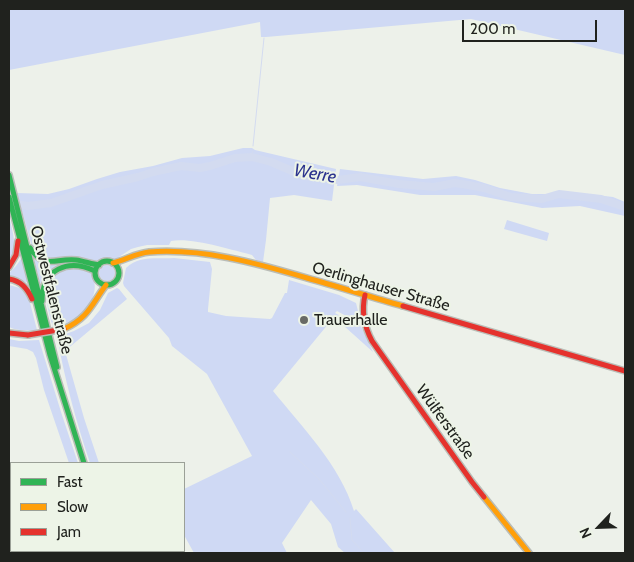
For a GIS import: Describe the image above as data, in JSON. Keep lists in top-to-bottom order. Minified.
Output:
{"streets":{"main road":["Oerlinghauser Straße","Ostwestfalenstraße","Wülferstraße"]},"crossings":[["Oerlinghauser Straße","Wülferstraße"]],"water":["Werre"],"places":["Trauerhalle"],"legend":["Fast","Slow","Jam"],"scale_bar":"200 m","north":"bottom left"}
